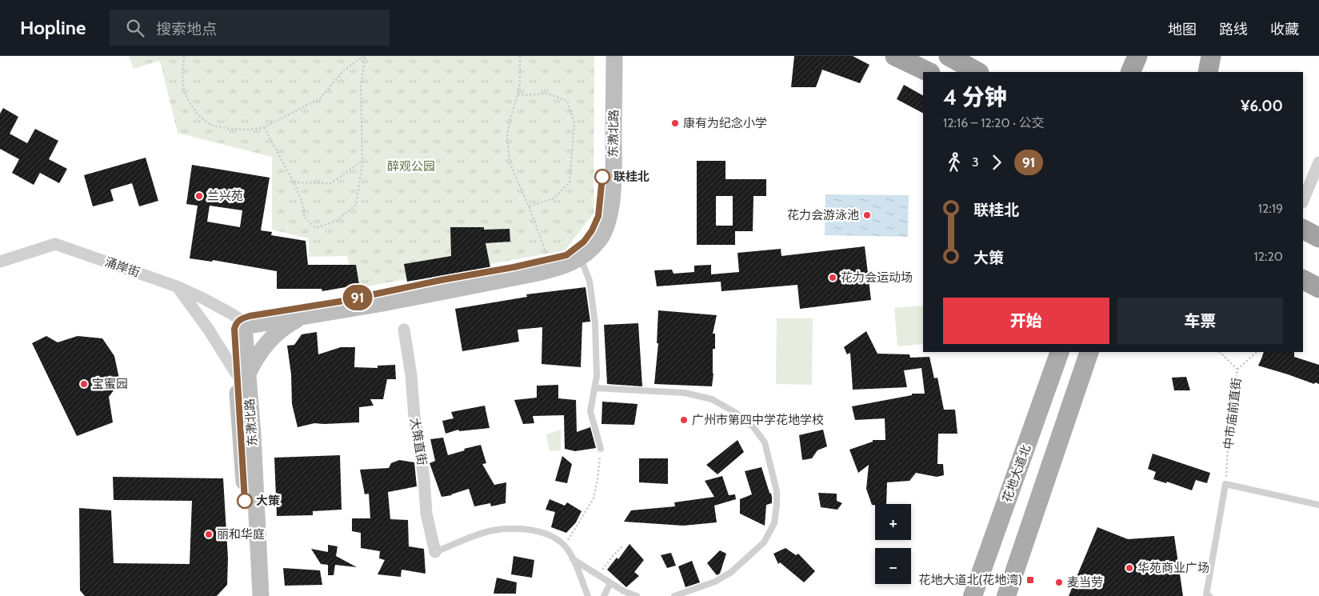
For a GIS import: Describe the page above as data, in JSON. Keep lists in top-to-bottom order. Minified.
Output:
{"streets":{"main road":["东漖北路","花地大道北"],"street":["涌岸街","大策直街"],"path":["中市庙前直街"]},"crossings":[["东漖北路","涌岸街"]],"parks":["醉观公园"],"places":{"other":["康有为纪念小学","联桂北","兰兴苑","花力会游泳池","花力会运动场","宝蜜园","广州市第四中学花地学校","大策","丽和华庭","华苑商业广场","麦当劳"],"transit":["花地大道北(花地湾)"]},"lines":["bus line 91"],"page":{"header":"Hopline","search":"搜索地点","nav":["地图","路线","收藏"],"on_map":"91","heading":["4 分钟","12:16 – 12:20 · 公交","¥6.00"],"legs":["3","91"],"list":[{"name":"联桂北","value":"12:19"},{"name":"大策","value":"12:20"}],"buttons":["开始","车票"],"map_buttons":["+","−"]}}
